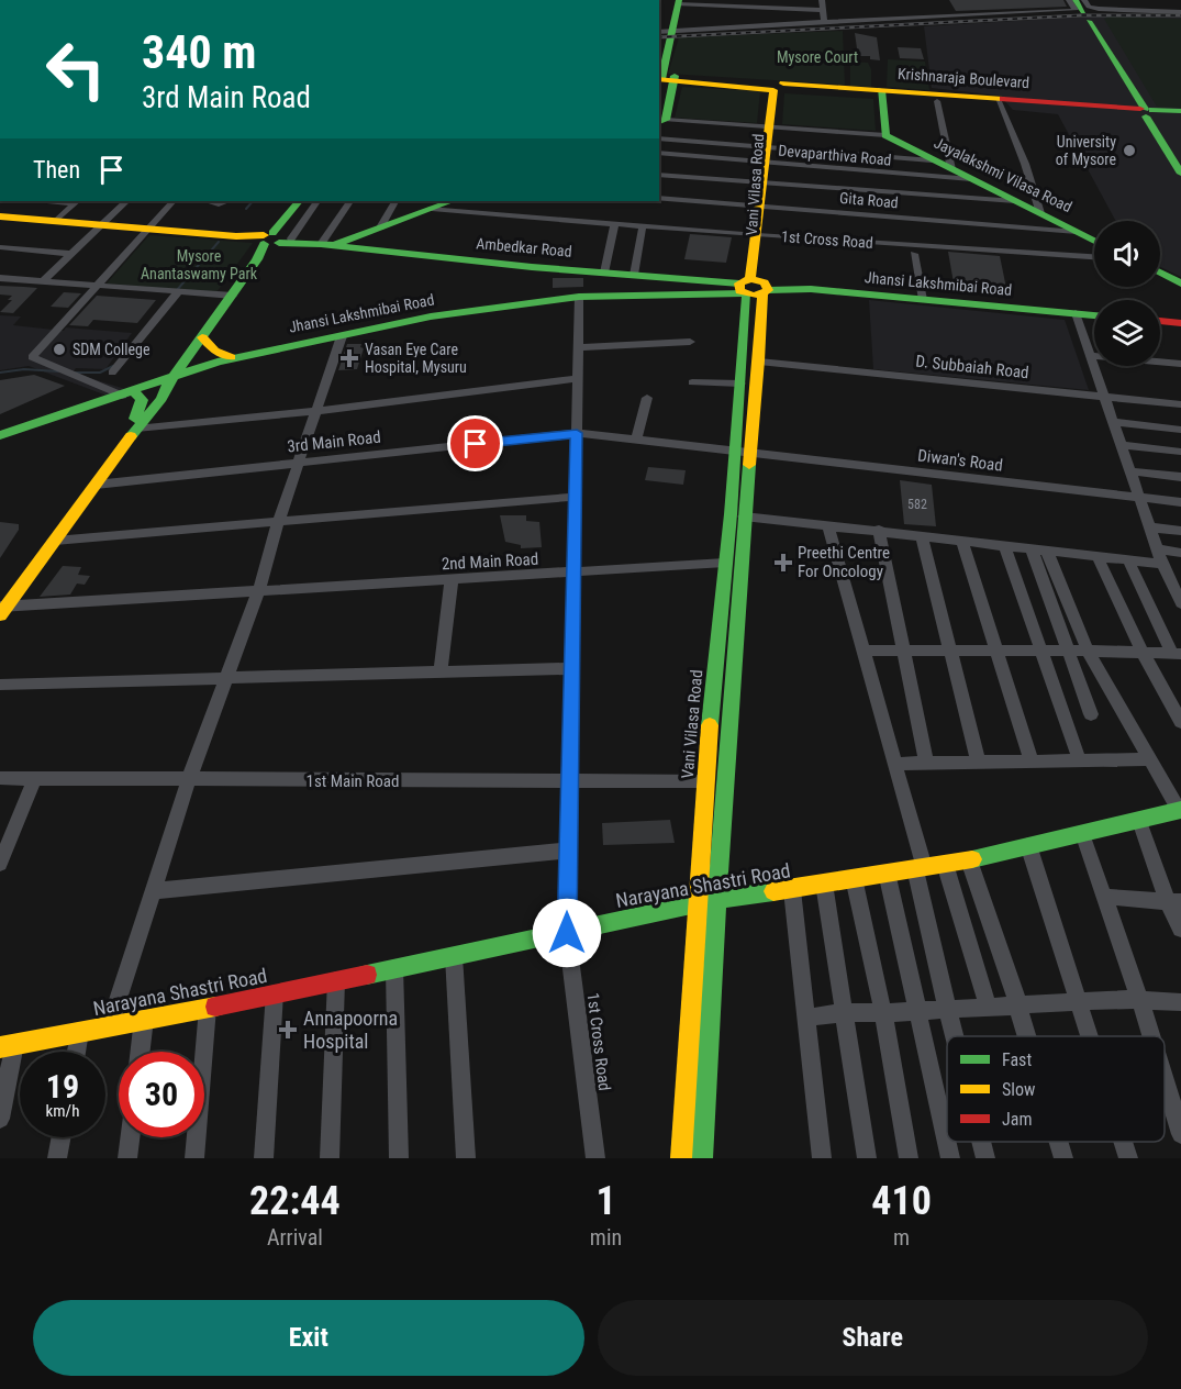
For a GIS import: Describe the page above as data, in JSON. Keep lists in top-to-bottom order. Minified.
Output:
{"streets":{"main road":["Krishnaraja Boulevard","Jayalakshmi Vilasa Road","Vani Vilasa Road","Ambedkar Road","Jhansi Lakshmibai Road","Narayana Shastri Road"],"street":["Devaparthiva Road","Gita Road","1st Cross Road","D. Subbaiah Road","3rd Main Road","Diwan's Road","2nd Main Road","1st Main Road"]},"crossings":[["Krishnaraja Boulevard","Vani Vilasa Road"],["Devaparthiva Road","Jayalakshmi Vilasa Road"],["Devaparthiva Road","Vani Vilasa Road"],["Jayalakshmi Vilasa Road","Gita Road"],["Vani Vilasa Road","Gita Road"],["Vani Vilasa Road","1st Cross Road"],["Vani Vilasa Road","Ambedkar Road"],["Vani Vilasa Road","Jhansi Lakshmibai Road"],["Vani Vilasa Road","D. Subbaiah Road"],["Vani Vilasa Road","Diwan's Road"],["Vani Vilasa Road","2nd Main Road"],["Vani Vilasa Road","1st Main Road"],["Vani Vilasa Road","Narayana Shastri Road"],["1st Cross Road","Jhansi Lakshmibai Road"],["1st Cross Road","3rd Main Road"],["1st Cross Road","2nd Main Road"],["1st Cross Road","1st Main Road"],["1st Cross Road","Narayana Shastri Road"],["Ambedkar Road","Jhansi Lakshmibai Road"],["3rd Main Road","Diwan's Road"]],"parks":["Mysore Court","Mysore Anantaswamy Park"],"places":{"other":["University of Mysore","SDM College"],"health":["Vasan Eye Care Hospital, Mysuru","Preethi Centre For Oncology","Annapoorna Hospital"]},"house_numbers":["582"],"legend":["Fast","Slow","Jam"],"page":{"turn":["340 m","3rd Main Road"],"then":"Then","speed":"19 km/h","limit":"30","eta":["22:44","Arrival","1","min","410","m"],"buttons":["Exit","Share"]}}
